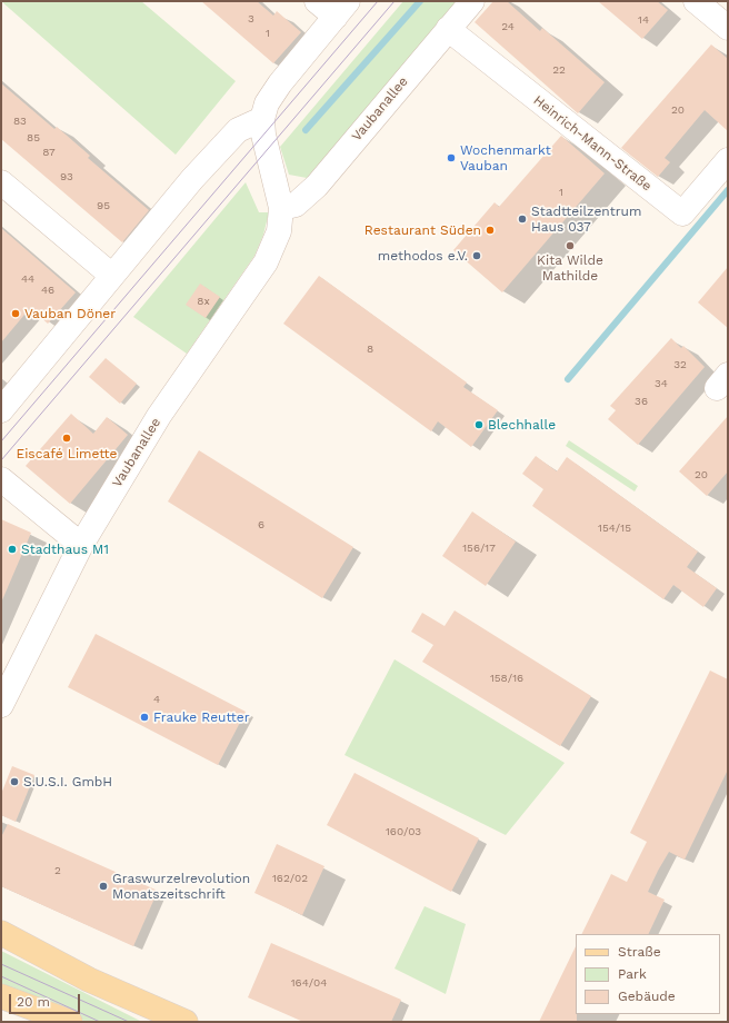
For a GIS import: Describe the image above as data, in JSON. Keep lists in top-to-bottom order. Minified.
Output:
{"streets":{"street":["Vaubanallee","Heinrich-Mann-Straße"]},"crossings":[["Vaubanallee","Heinrich-Mann-Straße"]],"places":["Wochenmarkt Vauban","Stadtteilzentrum Haus 037","Restaurant Süden","Kita Wilde Mathilde","methodos e.V.","Vauban Döner","Blechhalle","Eiscafé Limette","Stadthaus M1","Frauke Reutter","S.U.S.I. GmbH","Graswurzelrevolution Monatszeitschrift"],"house_numbers":["3","14","24","1","22","20","83","85","87","93","1","95","44","46","8x","8","32","34","36","20","6","154/15","156/17","158/16","4","160/03","2","162/02","164/04"],"legend":["Straße","Park","Gebäude"],"scale_bar":"20 m"}
